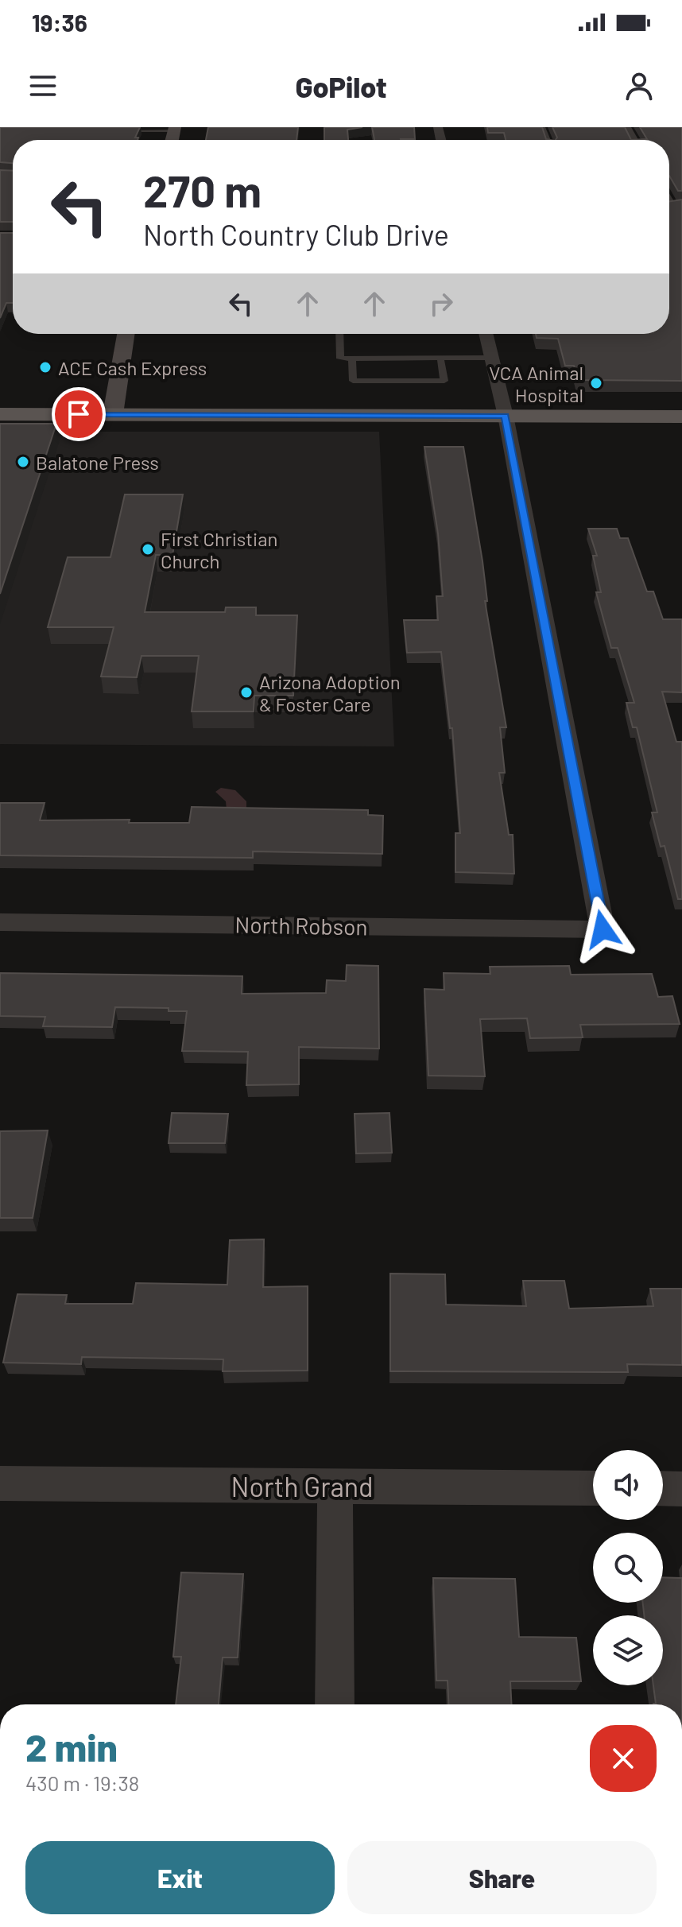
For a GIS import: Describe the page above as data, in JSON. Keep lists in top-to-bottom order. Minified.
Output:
{"streets":{"street":["North Robson","North Grand"]},"places":["ACE Cash Express","VCA Animal Hospital","Balatone Press","First Christian Church","Arizona Adoption & Foster Care"],"page":{"status":"19:36","header":"GoPilot","turn":["270 m","North Country Club Drive"],"heading":["2 min","430 m · 19:38"],"buttons":["Exit","Share"]}}
